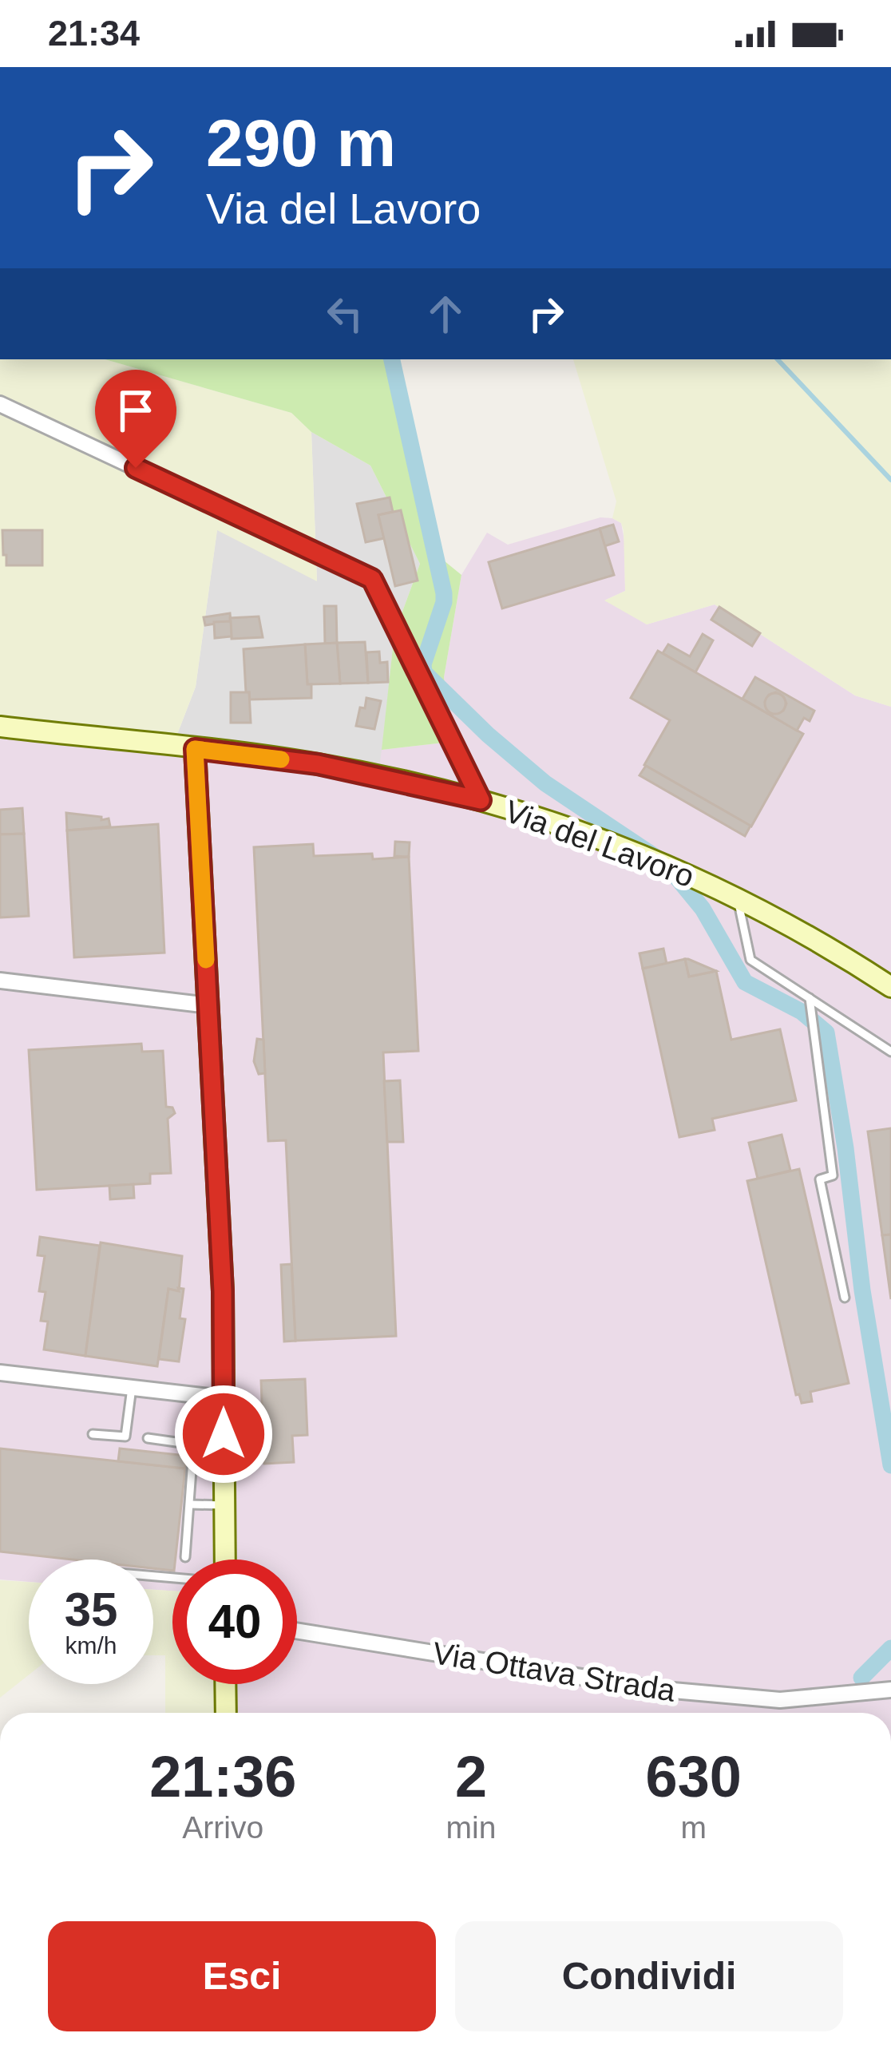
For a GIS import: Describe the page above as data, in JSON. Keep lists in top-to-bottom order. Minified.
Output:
{"streets":{"street":["Via del Lavoro","Via Ottava Strada"]},"page":{"status":"21:34","turn":["290 m","Via del Lavoro"],"speed":"35 km/h","limit":"40","eta":["21:36","Arrivo","2","min","630","m"],"buttons":["Esci","Condividi"]}}
